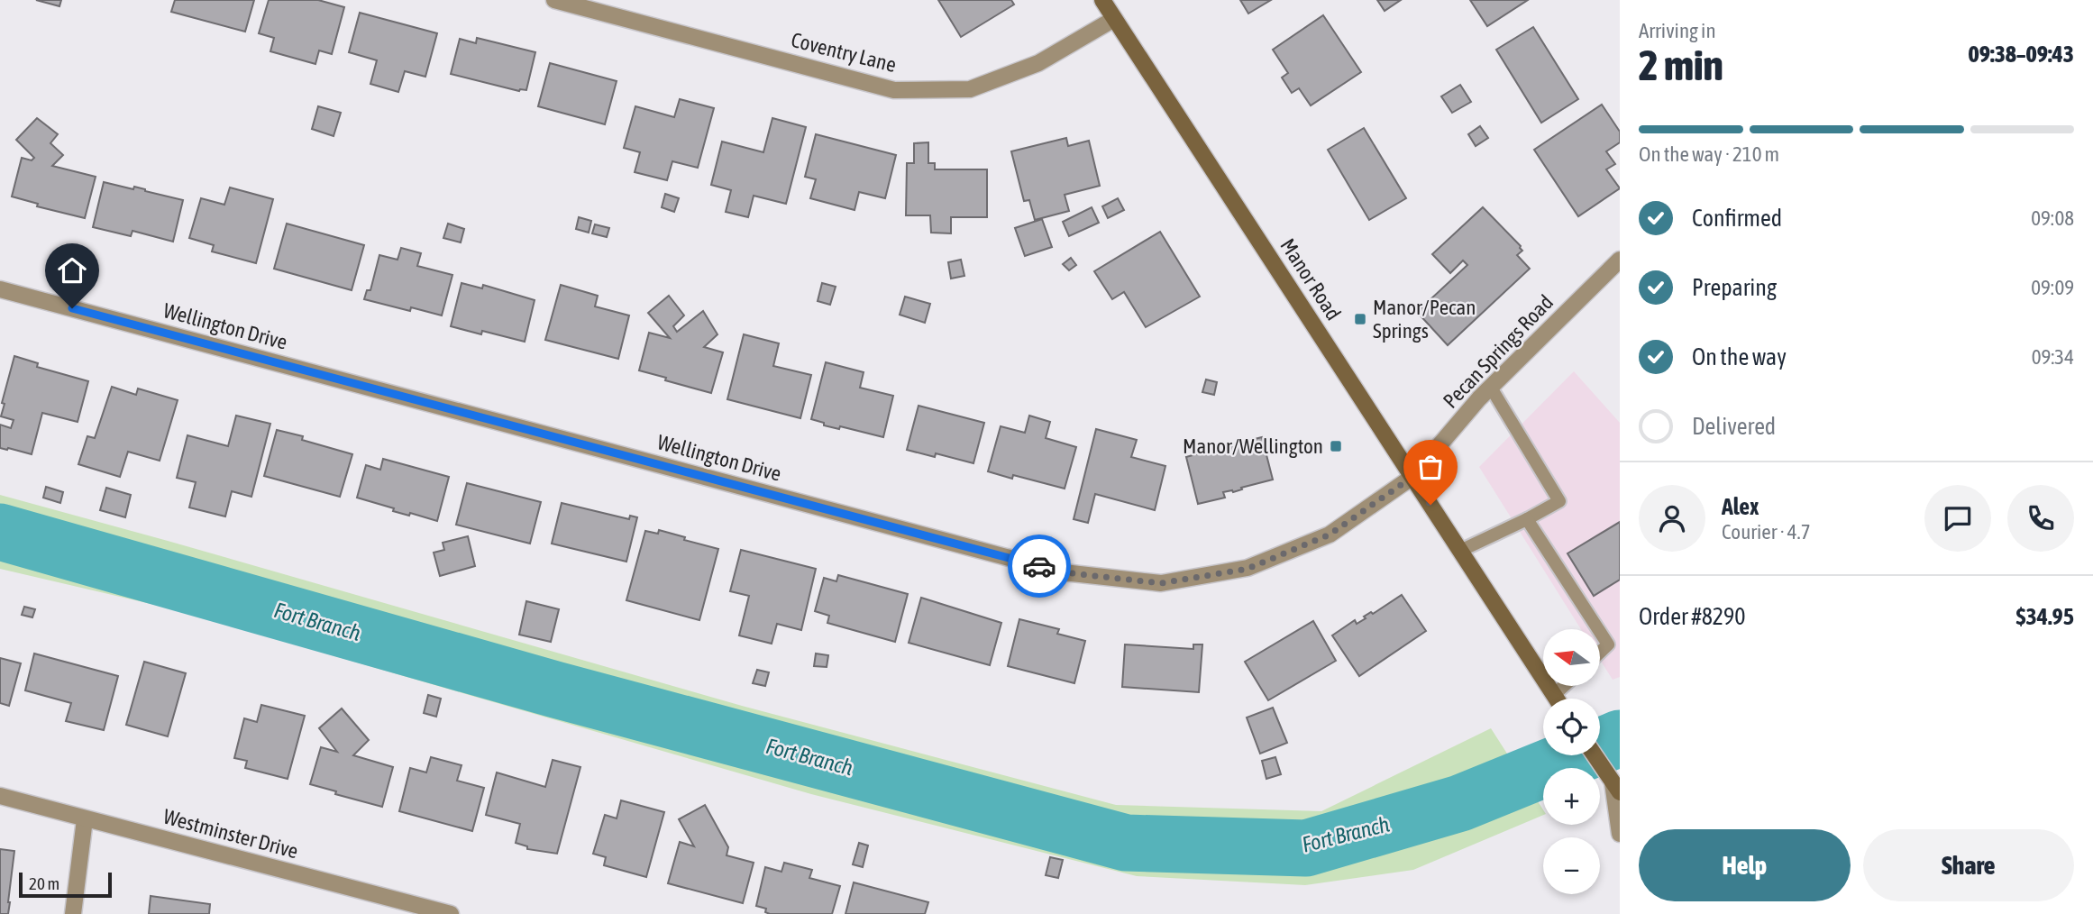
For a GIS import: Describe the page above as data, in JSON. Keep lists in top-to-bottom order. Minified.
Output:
{"streets":{"main road":["Manor Road"],"street":["Coventry Lane","Wellington Drive","Pecan Springs Road","Westminster Drive"]},"crossings":[["Coventry Lane","Manor Road"],["Manor Road","Wellington Drive"],["Manor Road","Pecan Springs Road"],["Wellington Drive","Pecan Springs Road"]],"water":["Fort Branch"],"places":{"transit":["Manor/Pecan Springs","Manor/Wellington"]},"scale_bar":"20 m","north":"left","page":{"heading":["2 min","Arriving in","09:38–09:43"],"panel":["Alex","Courier · 4.7","Order #8290","$34.95"],"bar":"On the way · 210 m","list":[["Confirmed","09:08"],["Preparing","09:09"],["On the way","09:34"],"Delivered"],"map_buttons":["+","−"],"buttons":["Help","Share"],"scale":"20 m"}}
